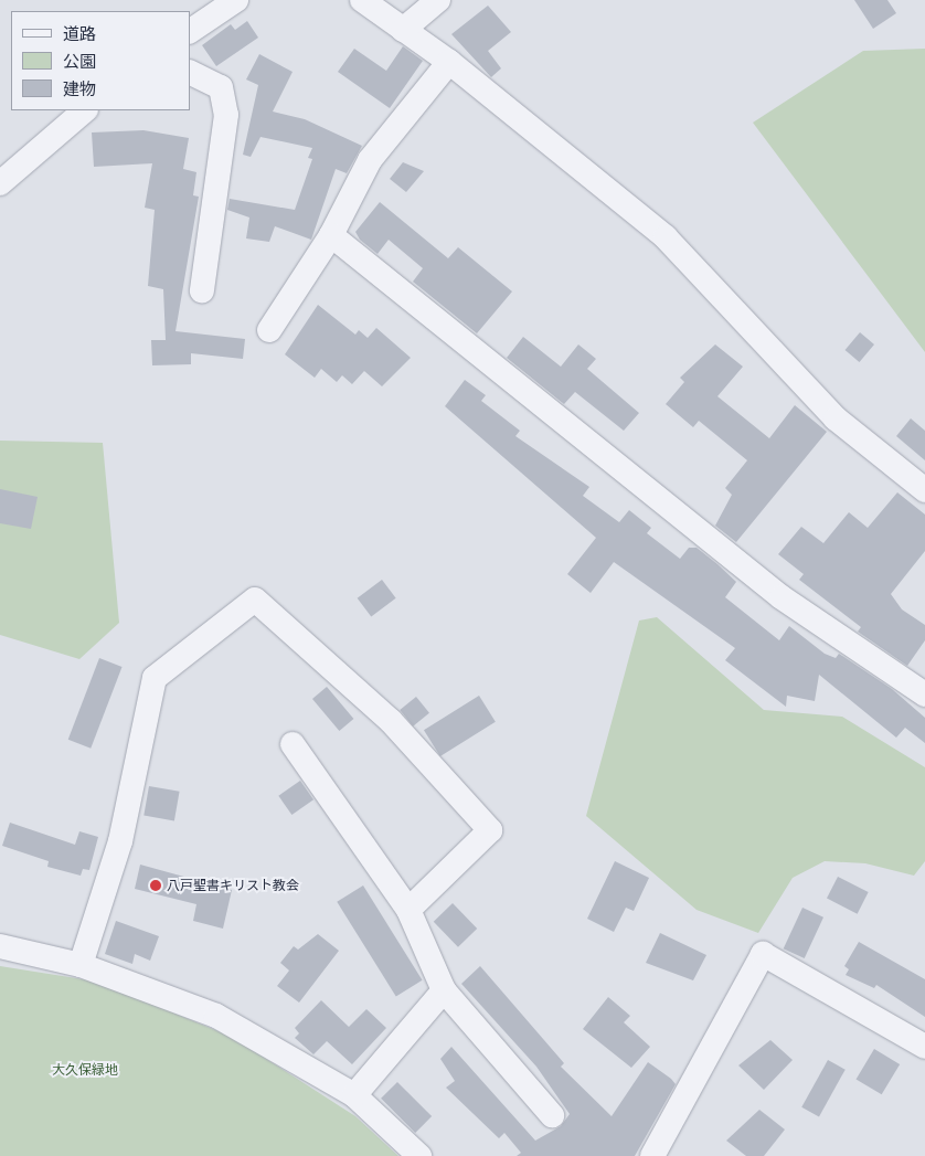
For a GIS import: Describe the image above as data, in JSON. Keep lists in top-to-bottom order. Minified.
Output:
{"parks":["大久保緑地"],"places":["八戸聖書キリスト教会"],"legend":["道路","公園","建物"]}
